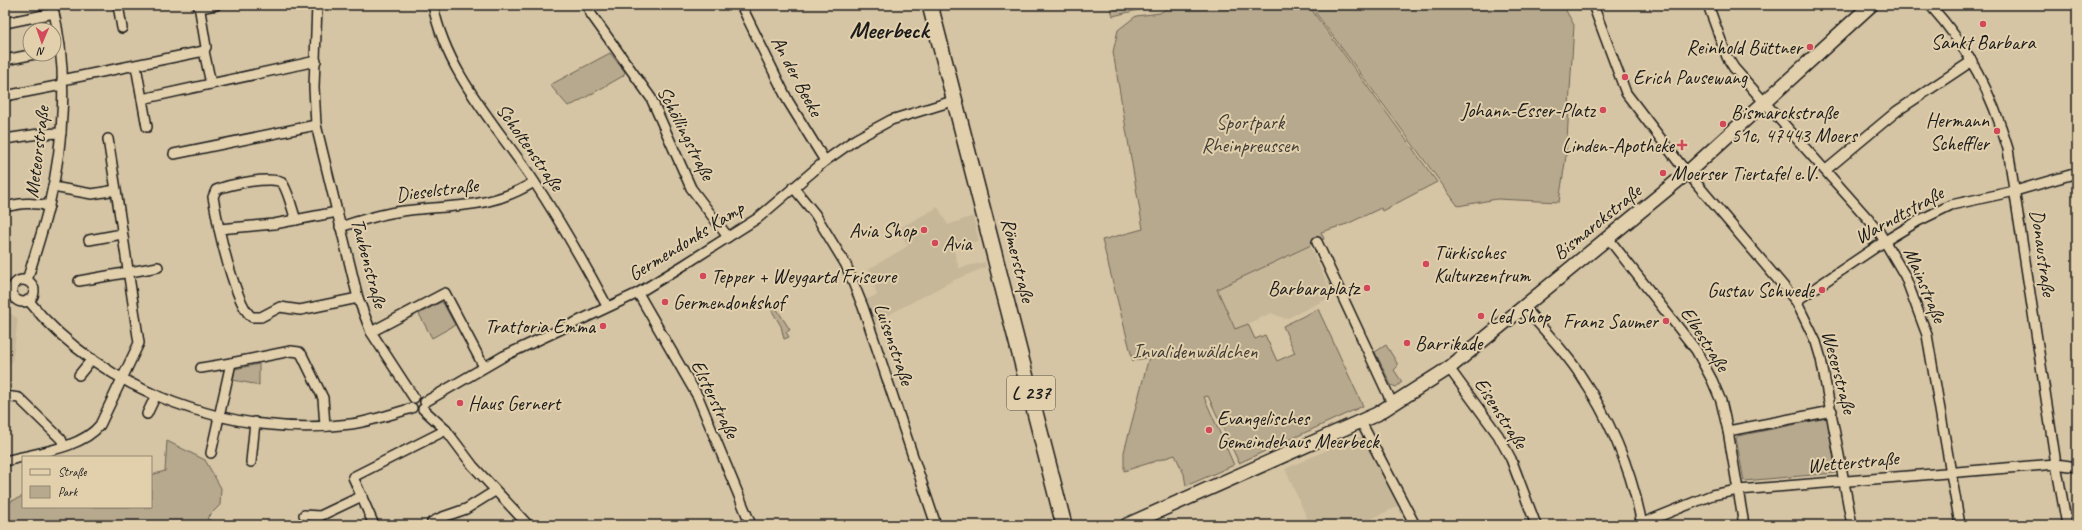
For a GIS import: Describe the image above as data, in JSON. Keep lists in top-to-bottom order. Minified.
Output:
{"streets":{"main road":["Bismarckstraße","Römerstraße","L 237"],"street":["An der Beeke","Schöllingstraße","Scholtenstraße","Meteorstraße","Dieselstraße","Warndtstraße","Germendonks Kamp","Donaustraße","Taubenstraße","Mainstraße","Elbestraße","Luisenstraße","Weserstraße","Elsterstraße","Eisenstraße","Wetterstraße"]},"crossings":[["An der Beeke","Germendonks Kamp"],["Schöllingstraße","Germendonks Kamp"],["Scholtenstraße","Dieselstraße"],["Scholtenstraße","Germendonks Kamp"],["Dieselstraße","Taubenstraße"],["Warndtstraße","Donaustraße"],["Warndtstraße","Mainstraße"],["Warndtstraße","Weserstraße"],["Bismarckstraße","Mainstraße"],["Bismarckstraße","Elbestraße"],["Bismarckstraße","Weserstraße"],["Bismarckstraße","Eisenstraße"],["Germendonks Kamp","Römerstraße"],["Germendonks Kamp","Taubenstraße"],["Germendonks Kamp","Luisenstraße"],["Germendonks Kamp","Elsterstraße"],["Donaustraße","Wetterstraße"],["Mainstraße","Wetterstraße"],["Elbestraße","Wetterstraße"],["Weserstraße","Wetterstraße"]],"districts":["Meerbeck"],"parks":["Sportpark Rheinpreussen","Invalidenwäldchen"],"places":{"other":["Sankt Barbara","Reinhold Büttner","Erich Pausewang","Johann-Esser-Platz","Bismarckstraße 51c, 47443 Moers","Hermann Scheffler","Moerser Tiertafel e.V.","Avia Shop","Avia","Türkisches Kulturzentrum","Tepper + Weygartd Friseure","Barbaraplatz","Gustav Schwede","Germendonkshof","Led Shop","Franz Saumer","Trattoria Emma","Barrikade","Haus Gernert","Evangelisches Gemeindehaus Meerbeck"],"health":["Linden-Apotheke"]},"legend":["Straße","Park"],"north":"bottom"}
